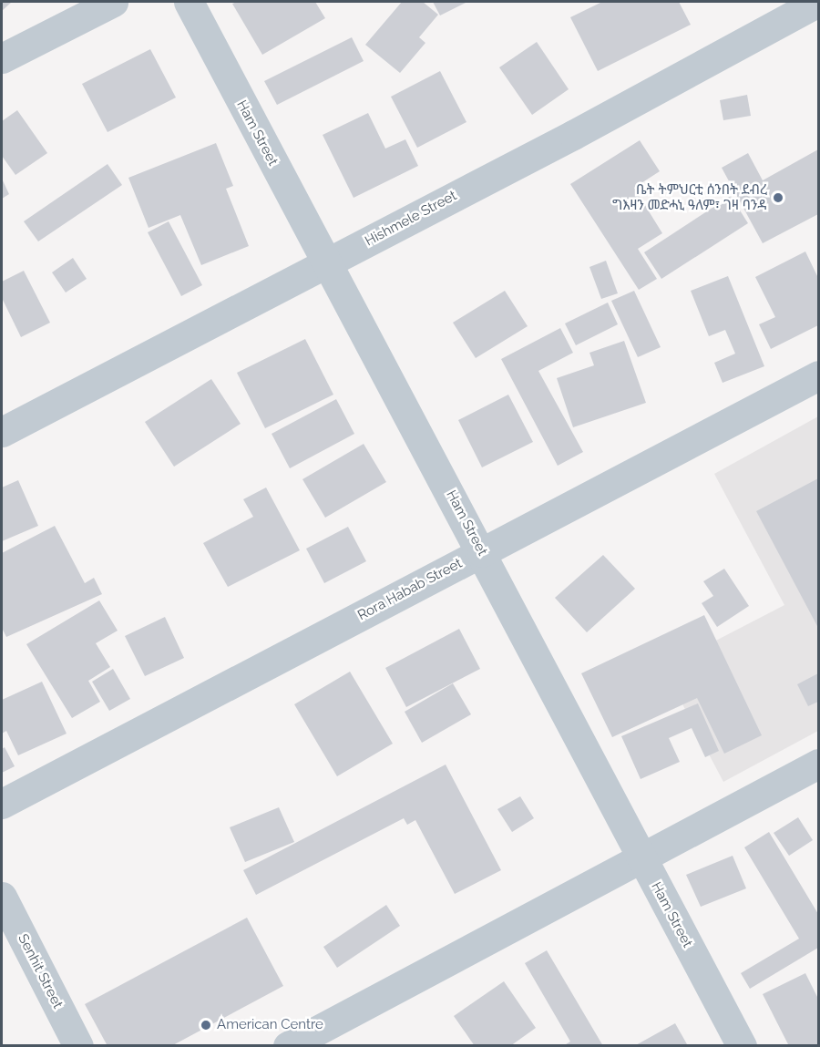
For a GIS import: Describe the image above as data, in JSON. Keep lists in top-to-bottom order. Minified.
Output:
{"streets":{"street":["Ham Street","Hishmele Street","Rora Habab Street","Senhit Street"]},"crossings":[["Ham Street","Hishmele Street"],["Ham Street","Rora Habab Street"]],"places":["ቤት ትምህርቲ ሰንበት ደብረ ግእዛን መድሓኒ ዓለም፣ ገዛ ባንዳ","American Centre"]}
